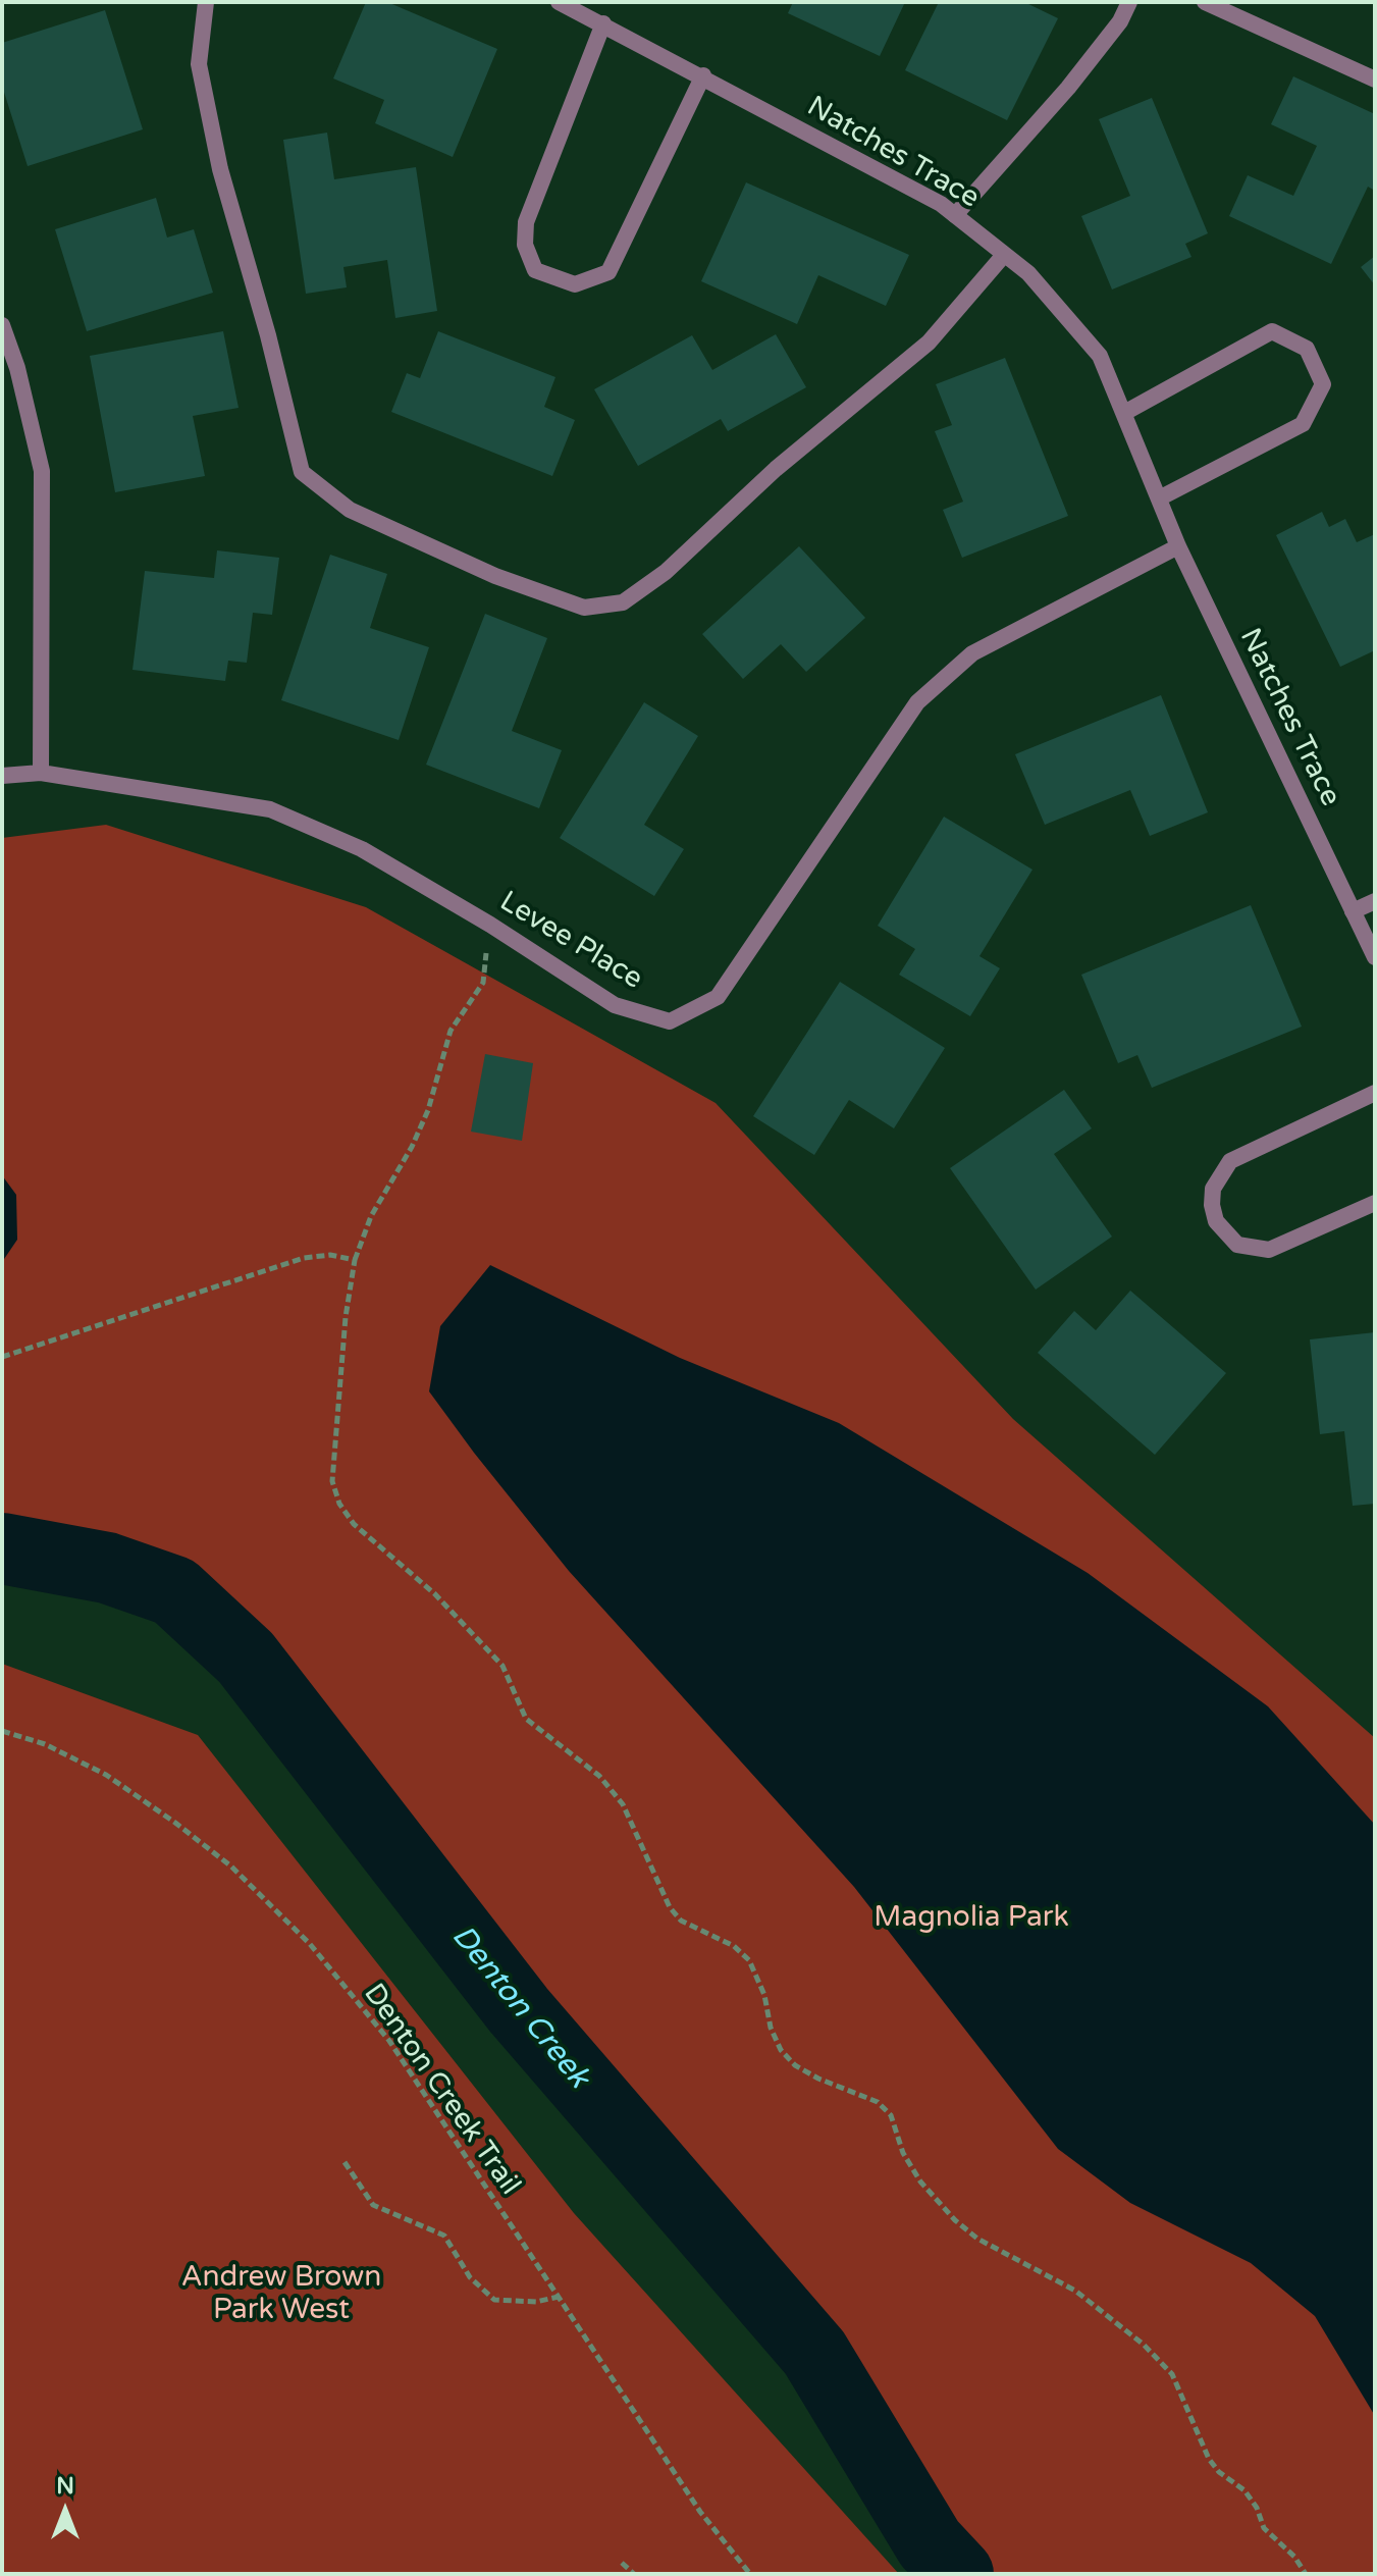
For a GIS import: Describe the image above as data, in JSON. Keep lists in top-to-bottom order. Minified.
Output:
{"streets":{"street":["Natches Trace","Levee Place"],"path":["Denton Creek Trail"]},"crossings":[["Natches Trace","Levee Place"]],"water":["Denton Creek"],"parks":["Magnolia Park","Andrew Brown Park West"],"north":"top"}
